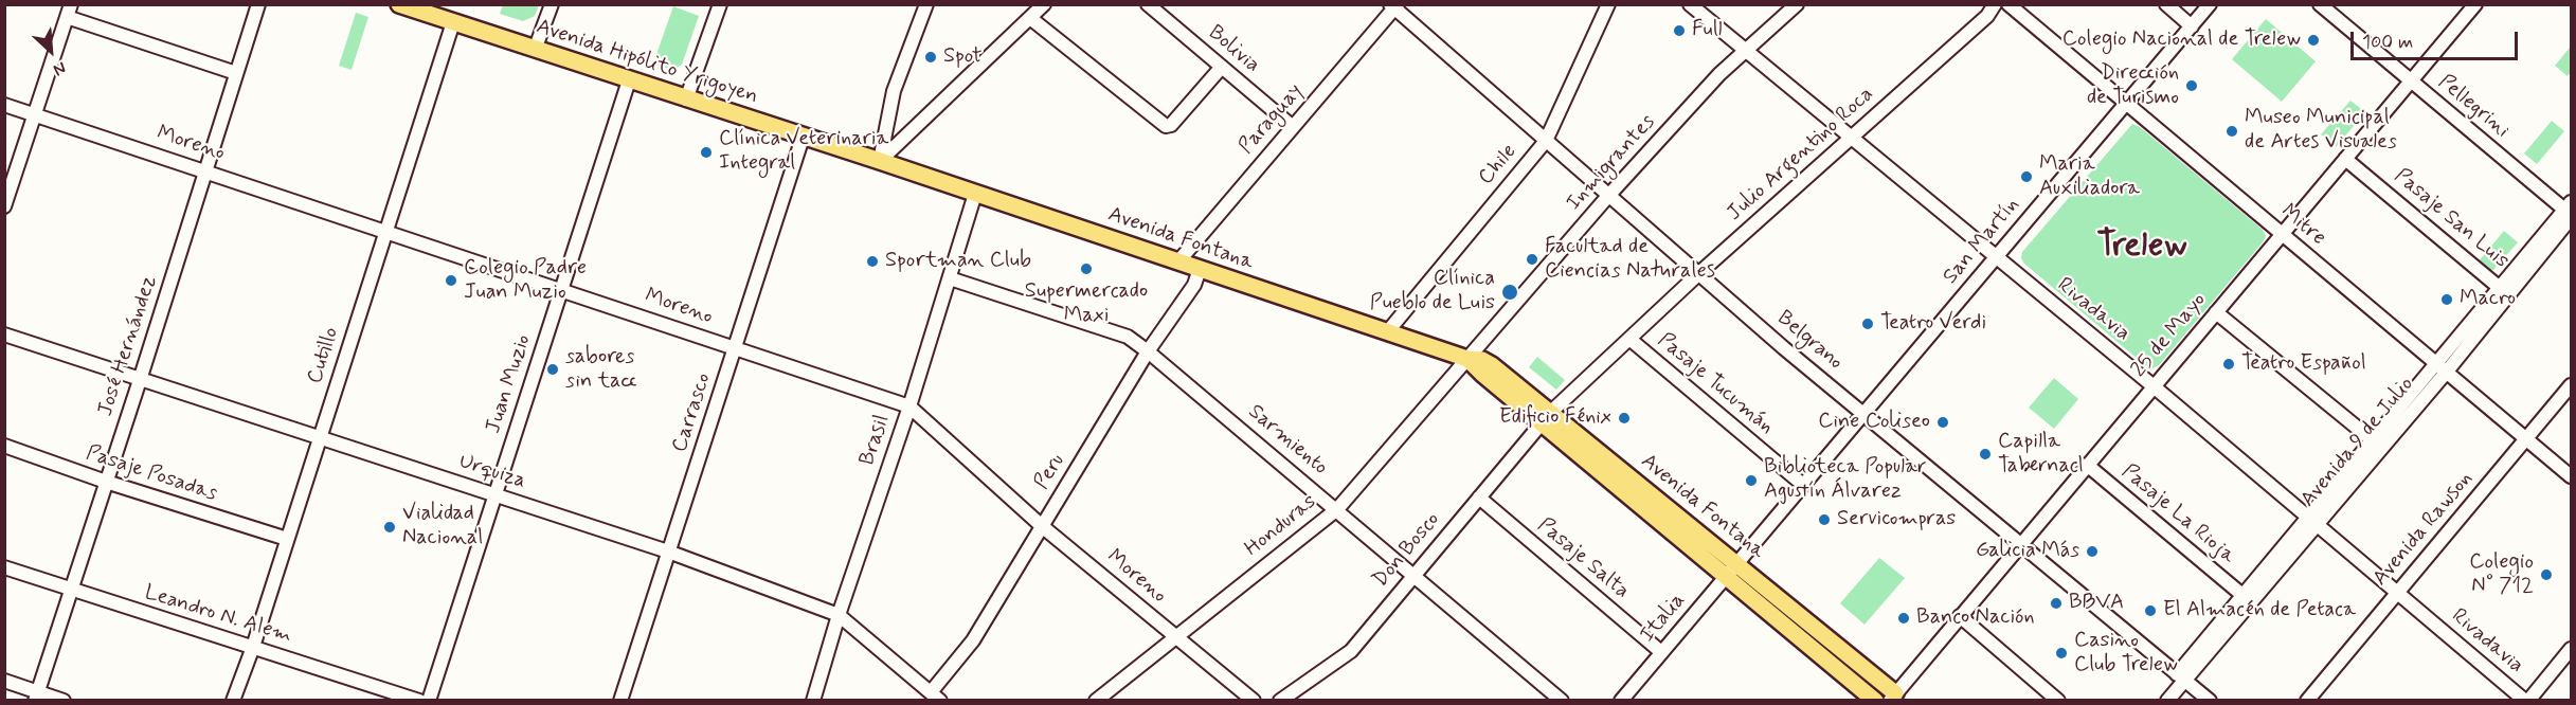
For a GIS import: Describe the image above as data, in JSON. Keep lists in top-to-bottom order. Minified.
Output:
{"streets":{"main road":["Avenida Hipólito Yrigoyen","Avenida Fontana"],"street":["Bolivia","Pellegrini","Paraguay","Moreno","Julio Argentino Roca","Inmigrantes","Chile","Pasaje San Luis","Mitre","San Martín","Rivadavia","25 de Mayo","Belgrano","José Hernández","Cutillo","Juan Muzio","Pasaje Tucumán","Carrasco","Brasil","Sarmiento","Avenida 9 de Julio","Urquiza","Peru","Pasaje Posadas","Pasaje La Rioja","Honduras","Avenida Rawson","Don Bosco","Pasaje Salta","Leandro N. Alem","Italia"]},"crossings":[["Bolivia","Paraguay"],["Avenida Hipólito Yrigoyen","Avenida Fontana"],["Avenida Hipólito Yrigoyen","Cutillo"],["Avenida Hipólito Yrigoyen","Juan Muzio"],["Avenida Hipólito Yrigoyen","Carrasco"],["Pellegrini","25 de Mayo"],["Pellegrini","Avenida 9 de Julio"],["Paraguay","Avenida Fontana"],["Paraguay","Belgrano"],["Moreno","José Hernández"],["Moreno","Cutillo"],["Moreno","Juan Muzio"],["Moreno","Carrasco"],["Moreno","Brasil"],["Moreno","Peru"],["Moreno","Honduras"],["Julio Argentino Roca","Avenida Fontana"],["Julio Argentino Roca","Rivadavia"],["Julio Argentino Roca","Belgrano"],["Julio Argentino Roca","Pasaje Tucumán"],["Julio Argentino Roca","Don Bosco"],["Inmigrantes","Avenida Fontana"],["Inmigrantes","Rivadavia"],["Inmigrantes","Belgrano"],["Inmigrantes","Honduras"],["Chile","Avenida Fontana"],["Chile","Belgrano"],["Pasaje San Luis","25 de Mayo"],["Pasaje San Luis","Avenida 9 de Julio"],["Mitre","San Martín"],["Mitre","25 de Mayo"],["Mitre","Avenida 9 de Julio"],["Mitre","Avenida Rawson"],["Avenida Fontana","San Martín"],["Avenida Fontana","25 de Mayo"],["Avenida Fontana","Brasil"],["Avenida Fontana","Peru"],["Avenida Fontana","Honduras"],["Avenida Fontana","Don Bosco"],["Avenida Fontana","Italia"],["San Martín","Rivadavia"],["San Martín","Belgrano"],["San Martín","Pasaje Tucumán"],["San Martín","Italia"],["Rivadavia","25 de Mayo"],["Rivadavia","Avenida 9 de Julio"],["Rivadavia","Avenida Rawson"],["25 de Mayo","Belgrano"],["25 de Mayo","Pasaje La Rioja"],["Belgrano","Avenida 9 de Julio"],["José Hernández","Urquiza"],["José Hernández","Pasaje Posadas"],["José Hernández","Leandro N. Alem"],["Cutillo","Urquiza"],["Cutillo","Pasaje Posadas"],["Cutillo","Leandro N. Alem"],["Juan Muzio","Urquiza"],["Carrasco","Urquiza"],["Brasil","Sarmiento"],["Brasil","Urquiza"],["Sarmiento","Peru"],["Sarmiento","Honduras"],["Sarmiento","Don Bosco"],["Avenida 9 de Julio","Pasaje La Rioja"],["Urquiza","Peru"],["Don Bosco","Pasaje Salta"],["Pasaje Salta","Italia"]],"districts":["Trelew"],"places":["Full","Colegio Nacional de Trelew","Spot","Dirección de Turismo","Museo Municipal de Artes Visuales","Clínica Veterinaria Integral","Maria Auxiliadora","Facultad de Ciencias Naturales","Sportman Club","Supermercado Maxi","Colegio Padre Juan Muzio","Clínica Pueblo de Luis","Macro","Teatro Verdi","Teatro Español","sabores sin tacc","Edificio Fénix","Cine Coliseo","Capilla Tabernacl","Biblioteca Popular Agustín Álvarez","Servicompras","Vialidad Nacional","Galicia Más","Colegio N° 712","BBVA","El Almacén de Petaca","Banco Nación","Casino Club Trelew"],"scale_bar":"100 m","north":"bottom right"}
